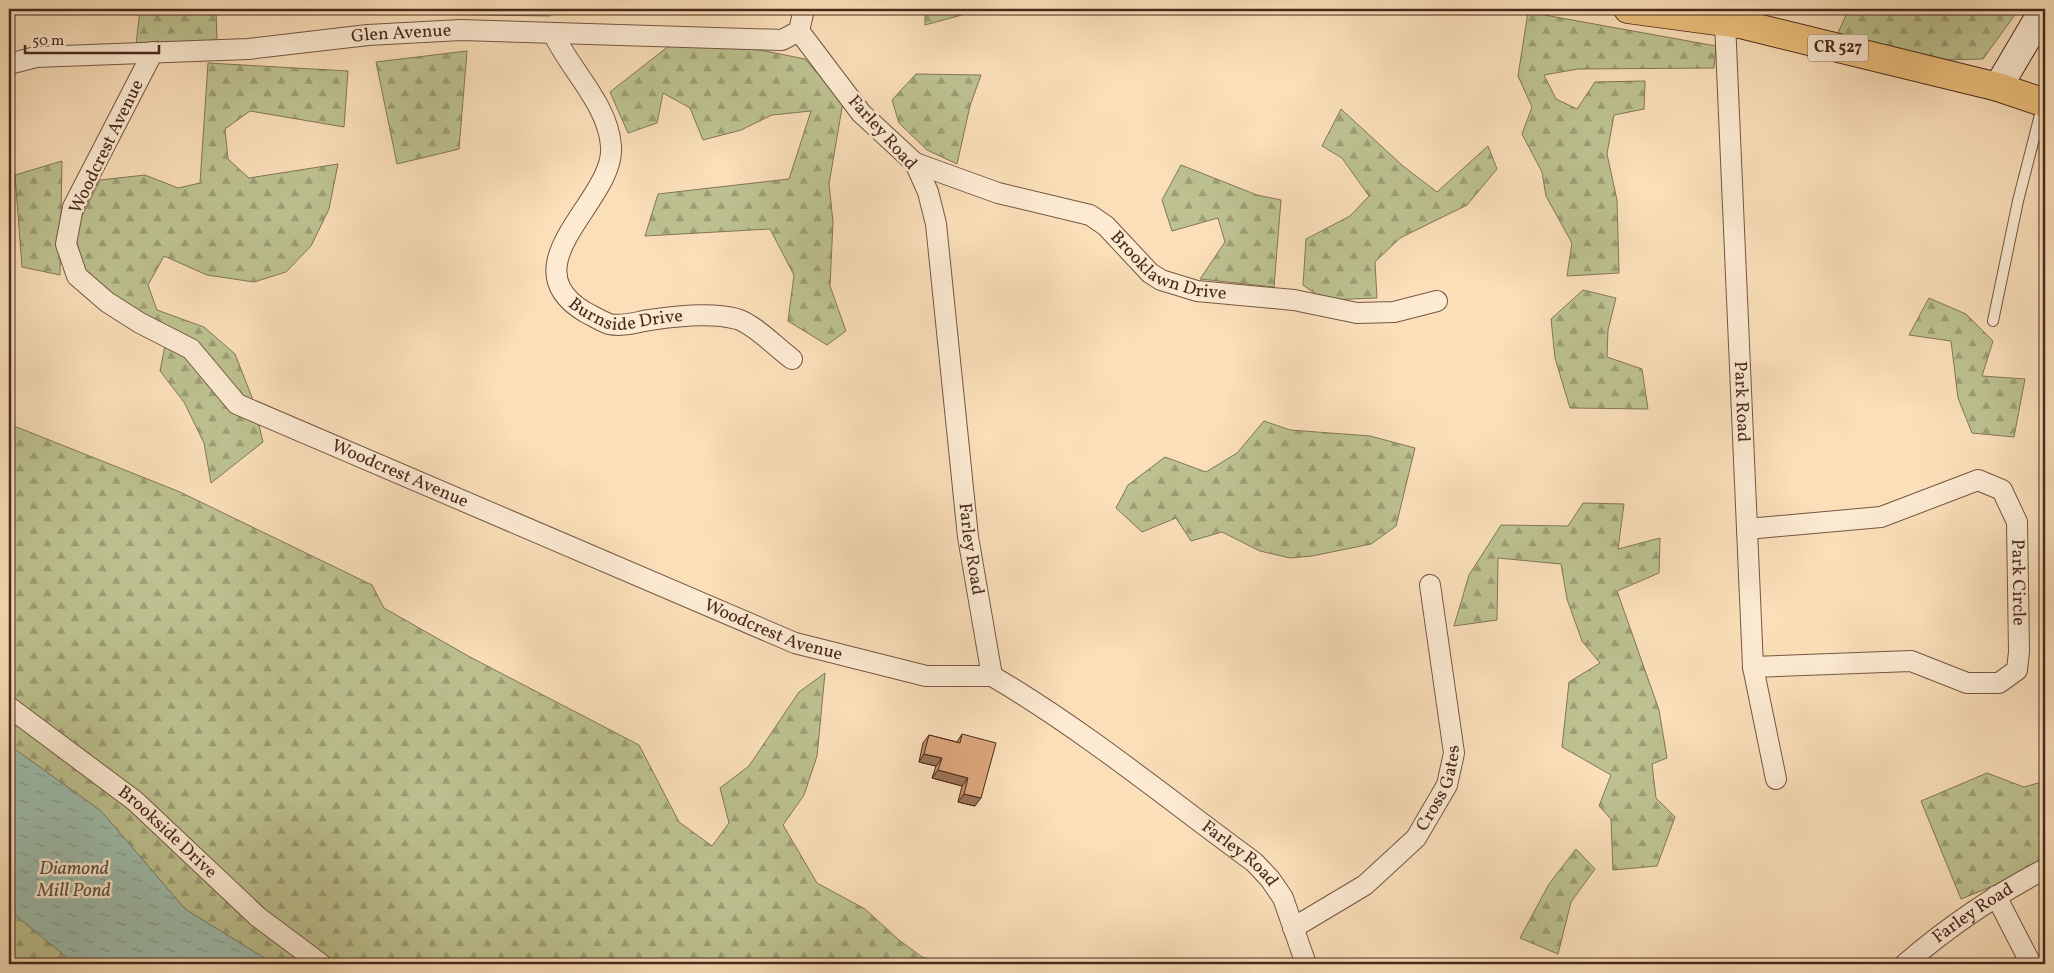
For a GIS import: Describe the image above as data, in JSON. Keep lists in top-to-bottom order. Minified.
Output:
{"streets":{"main road":["CR 527"],"street":["Glen Avenue","Farley Road","Woodcrest Avenue","Brooklawn Drive","Burnside Drive","Park Road","Park Circle","Cross Gates","Brookside Drive"]},"crossings":[["Glen Avenue","Farley Road"],["Glen Avenue","Woodcrest Avenue"],["Glen Avenue","Burnside Drive"],["CR 527","Park Road"],["Farley Road","Woodcrest Avenue"],["Farley Road","Brooklawn Drive"],["Farley Road","Cross Gates"],["Park Road","Park Circle"]],"water":["Diamond Mill Pond"],"scale_bar":"50 m"}
